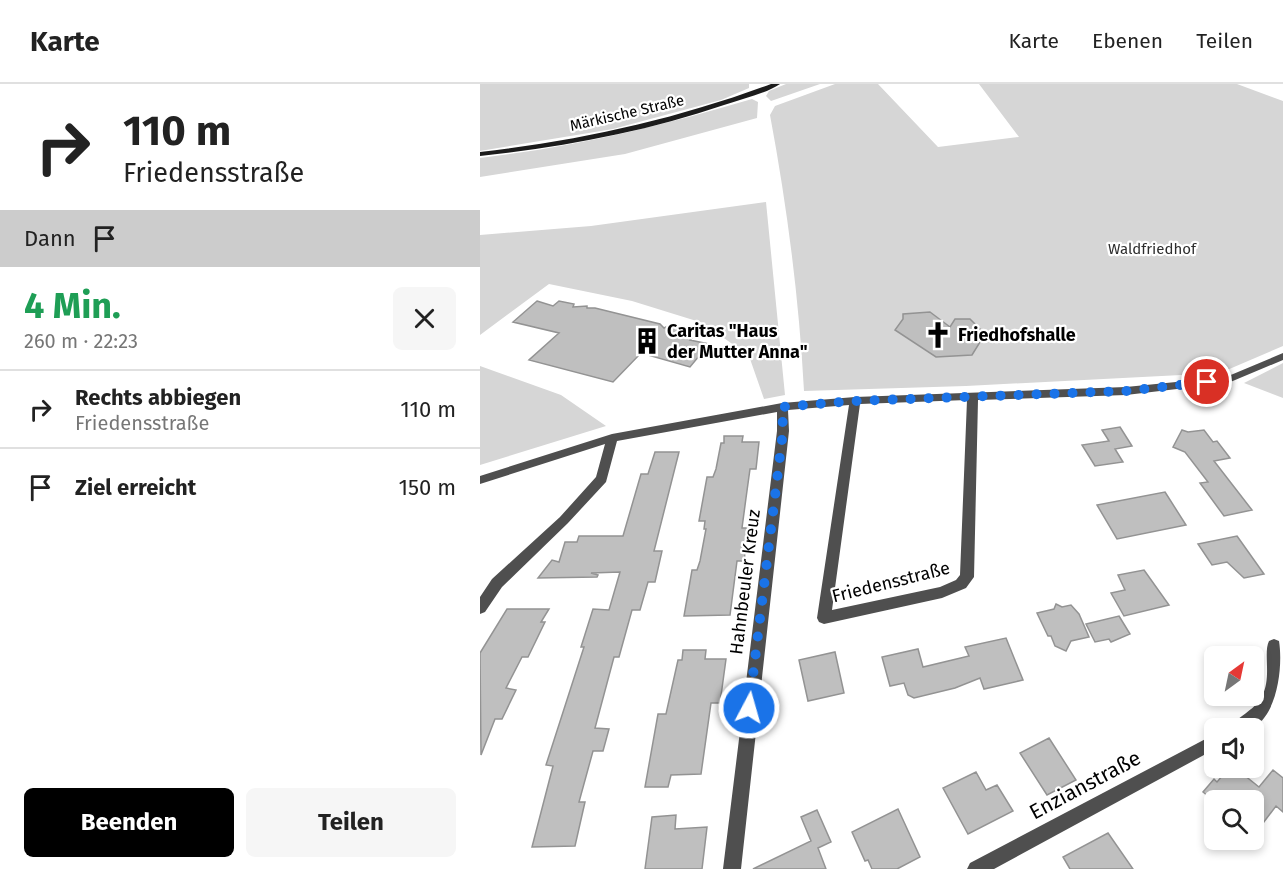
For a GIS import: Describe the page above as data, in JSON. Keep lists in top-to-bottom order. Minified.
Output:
{"streets":{"main road":["Märkische Straße"],"street":["Hahnbeuler Kreuz","Friedensstraße","Enzianstraße"]},"parks":["Waldfriedhof"],"places":{"church":["Friedhofshalle"],"building":["Caritas \"Haus der Mutter Anna\""]},"north":"top right","page":{"header":"Karte","nav":["Karte","Ebenen","Teilen"],"turn":["110 m","Friedensstraße"],"then":"Dann","heading":["4 Min.","260 m · 22:23"],"list":[{"name":"Rechts abbiegen","note":"Friedensstraße","value":"110 m"},{"name":"Ziel erreicht","value":"150 m"}],"buttons":["Beenden","Teilen"]}}
